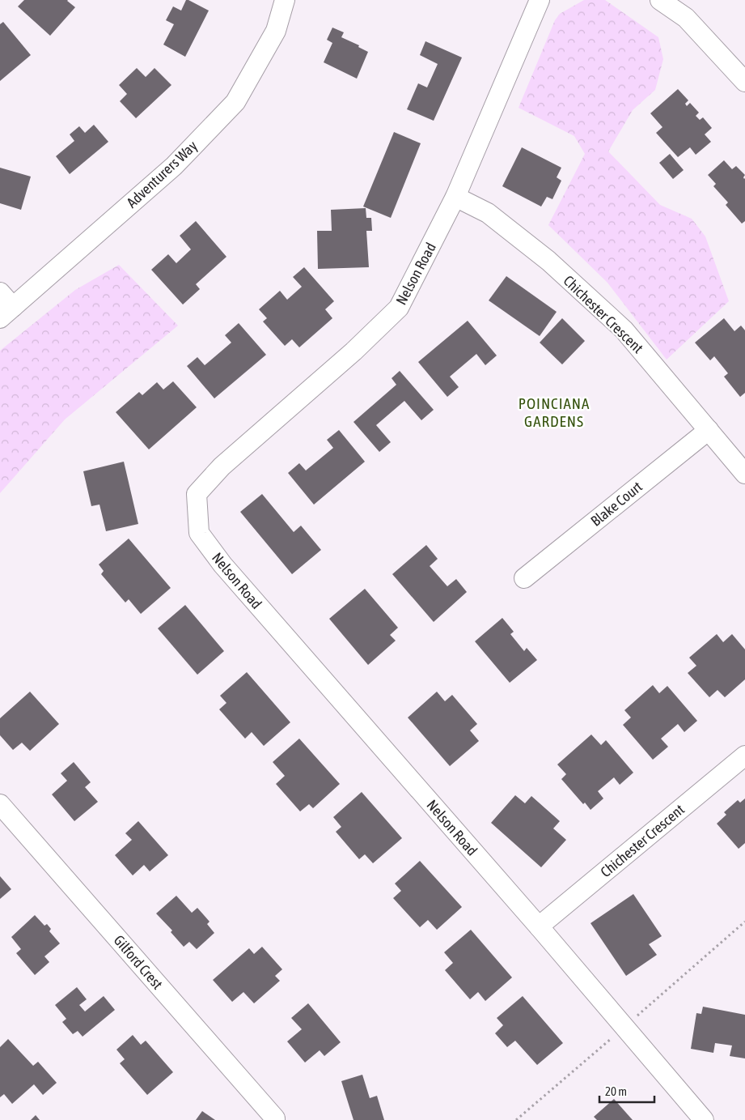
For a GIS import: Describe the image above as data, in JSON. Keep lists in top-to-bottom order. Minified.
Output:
{"streets":{"street":["Adventurers Way","Nelson Road","Chichester Crescent","Blake Court","Gilford Crest"]},"crossings":[["Nelson Road","Chichester Crescent"],["Chichester Crescent","Blake Court"]],"districts":["POINCIANA GARDENS"],"scale_bar":"20 m"}
